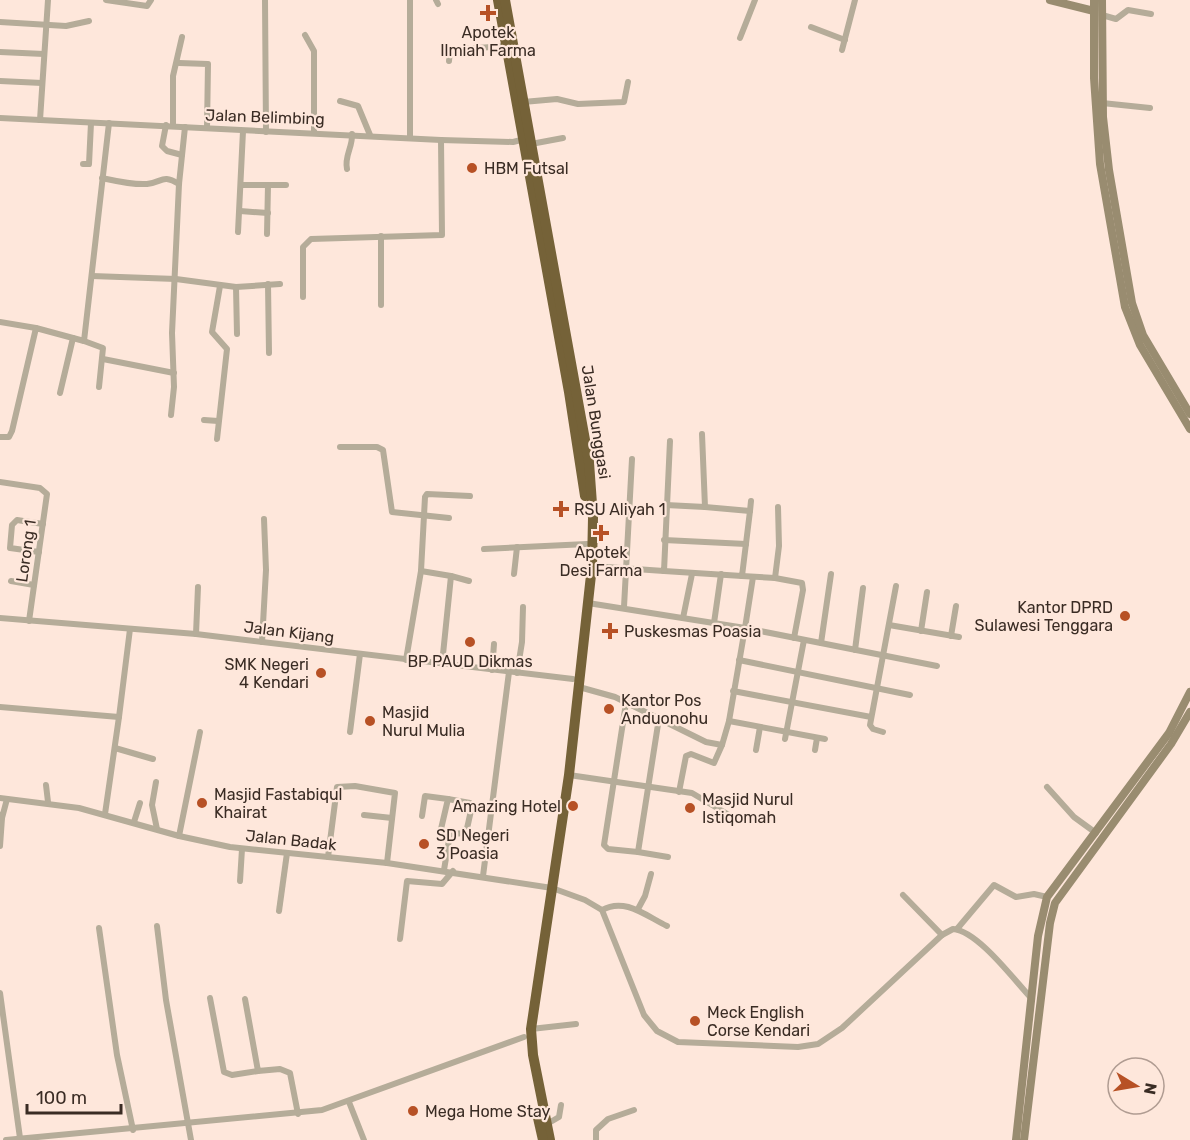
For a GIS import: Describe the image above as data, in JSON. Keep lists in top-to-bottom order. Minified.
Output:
{"streets":{"highway":["Jalan Bunggasi"],"street":["Jalan Belimbing","Lorong 1","Jalan Kijang","Jalan Badak"]},"crossings":[["Jalan Belimbing","Jalan Bunggasi"],["Jalan Bunggasi","Jalan Kijang"],["Jalan Bunggasi","Jalan Badak"],["Lorong 1","Jalan Kijang"]],"places":{"health":["Apotek Ilmiah Farma","RSU Aliyah 1","Apotek Desi Farma","Puskesmas Poasia"],"other":["HBM Futsal","Kantor DPRD Sulawesi Tenggara","BP PAUD Dikmas","SMK Negeri 4 Kendari","Kantor Pos Anduonohu","Masjid Nurul Mulia","Masjid Fastabiqul Khairat","Amazing Hotel","Masjid Nurul Istiqomah","SD Negeri 3 Poasia","Meck English Corse Kendari","Mega Home Stay"]},"scale_bar":"100 m","north":"right"}
